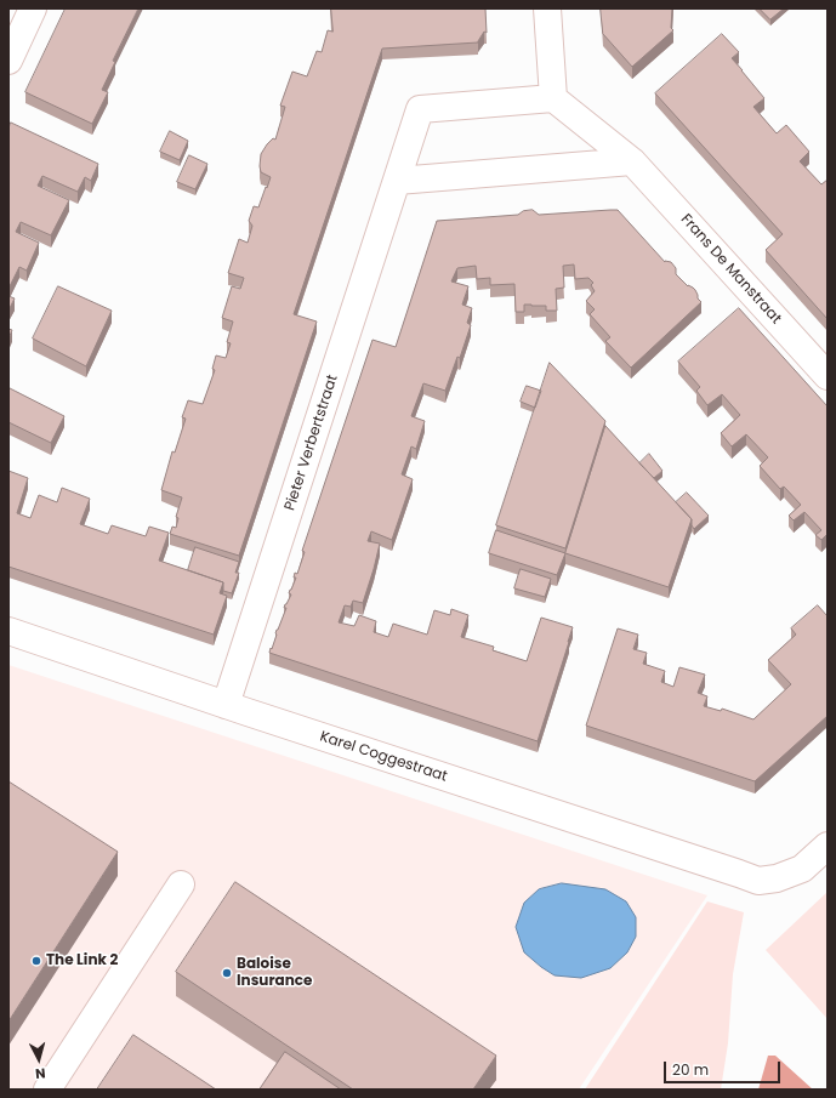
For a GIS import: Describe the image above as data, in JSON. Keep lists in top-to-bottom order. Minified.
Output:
{"streets":{"street":["Frans De Manstraat","Pieter Verbertstraat","Karel Coggestraat"]},"crossings":[["Frans De Manstraat","Pieter Verbertstraat"],["Pieter Verbertstraat","Karel Coggestraat"]],"places":["The Link 2","Baloise Insurance"],"scale_bar":"20 m","north":"bottom"}
